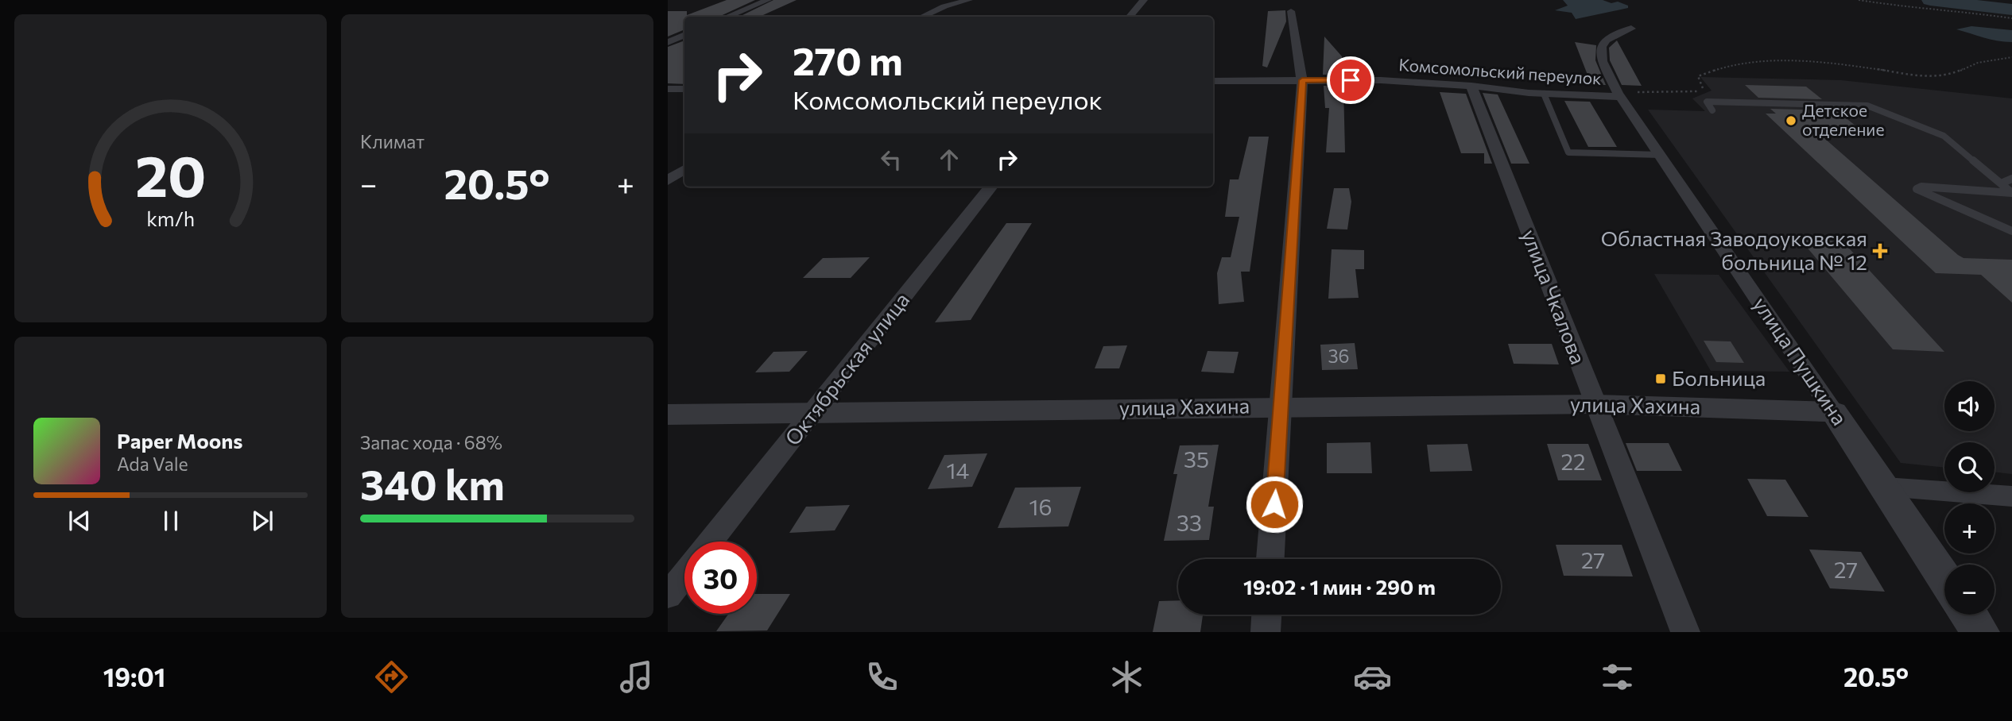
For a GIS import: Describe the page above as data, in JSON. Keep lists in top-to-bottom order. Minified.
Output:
{"streets":{"street":["Комсомольский переулок","улица Чкалова","улица Пушкина","Октябрьская улица","улица Хахина"]},"crossings":[["Комсомольский переулок","улица Чкалова"],["Комсомольский переулок","улица Пушкина"],["улица Чкалова","улица Хахина"],["улица Пушкина","улица Хахина"],["Октябрьская улица","улица Хахина"]],"places":{"other":["Детское отделение"],"health":["Областная Заводоуковская больница № 12"],"transit":["Больница"]},"house_numbers":["36","35","22","14","16","33","27","27"],"page":{"tile":["Климат",["Запас хода · 68%","340 km"]],"turn":["270 m","Комсомольский переулок"],"heat":["−","20.5°","+"],"map_buttons":["+","−"],"song":["Paper Moons","Ada Vale"],"limit":"30","trip":"19:02 · 1 мин · 290 m","tabs":["19:01","20.5°"],"gauge":["20","km/h"]}}
